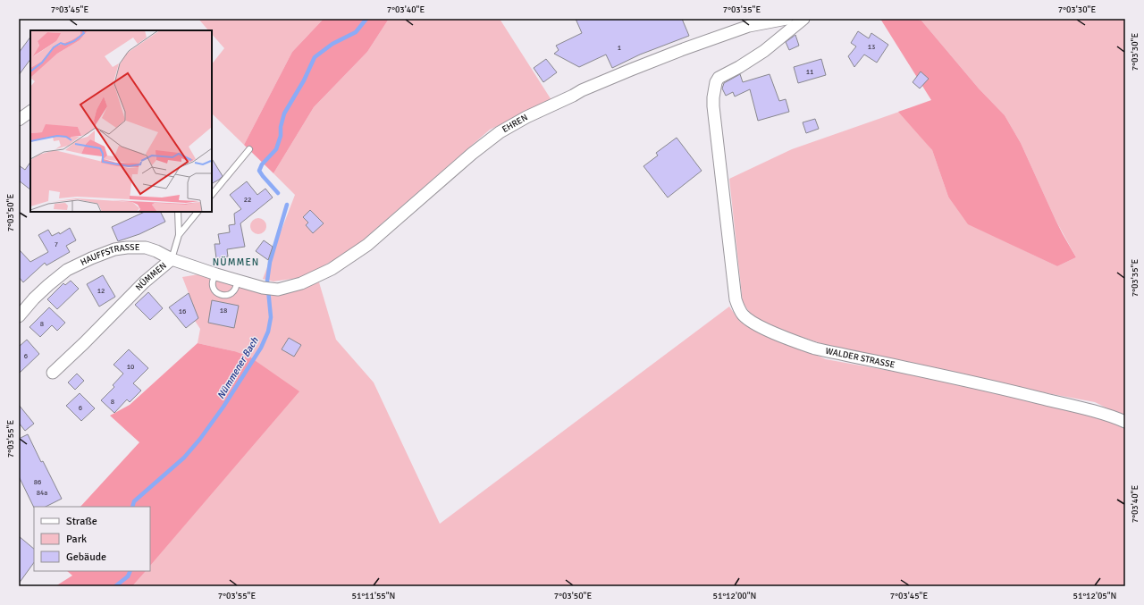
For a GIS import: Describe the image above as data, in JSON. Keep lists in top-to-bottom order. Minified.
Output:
{"streets":{"street":["EHREN","HAUFFSTRASSE","NÜMMEN","WALDER STRASSE"]},"crossings":[["EHREN","NÜMMEN"],["HAUFFSTRASSE","NÜMMEN"]],"districts":["NÜMMEN"],"water":["Nümmener Bach"],"house_numbers":["13","1","11","22","7","12","18","16","8","6","10","8","6","86","84a"],"legend":["Straße","Park","Gebäude"],"coordinates":["7°03'45\"E","7°03'40\"E","7°03'35\"E","7°03'30\"E","7°03'50\"E","7°03'55\"E","51°11'55\"N","51°12'00\"N","51°12'05\"N"]}
